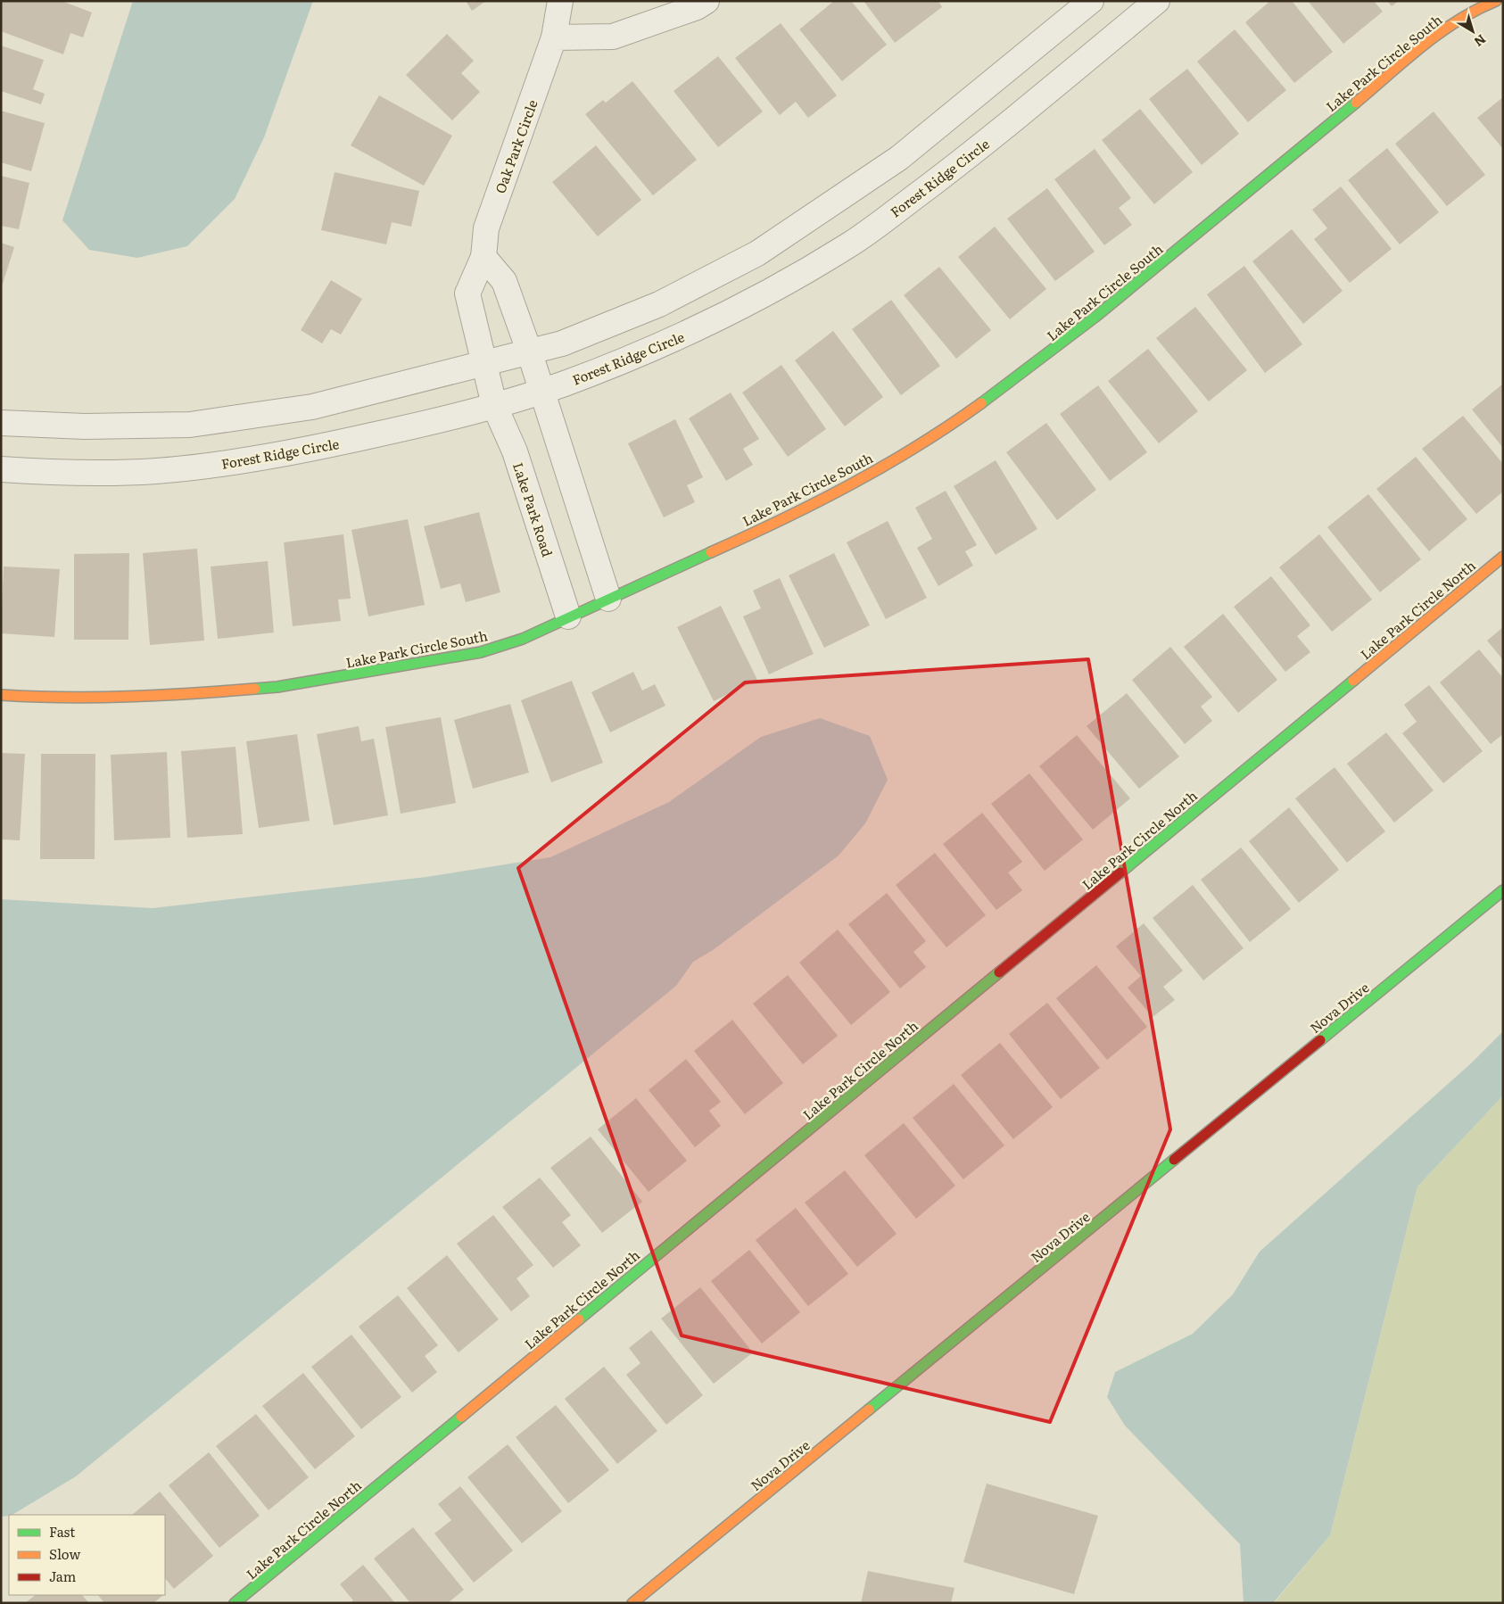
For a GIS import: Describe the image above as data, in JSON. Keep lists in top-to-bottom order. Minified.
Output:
{"streets":{"street":["Lake Park Circle South","Oak Park Circle","Forest Ridge Circle","Lake Park Road","Lake Park Circle North","Nova Drive"]},"crossings":[["Lake Park Circle South","Lake Park Road"],["Oak Park Circle","Forest Ridge Circle"],["Oak Park Circle","Lake Park Road"],["Forest Ridge Circle","Lake Park Road"]],"legend":["Fast","Slow","Jam"],"north":"bottom right"}
